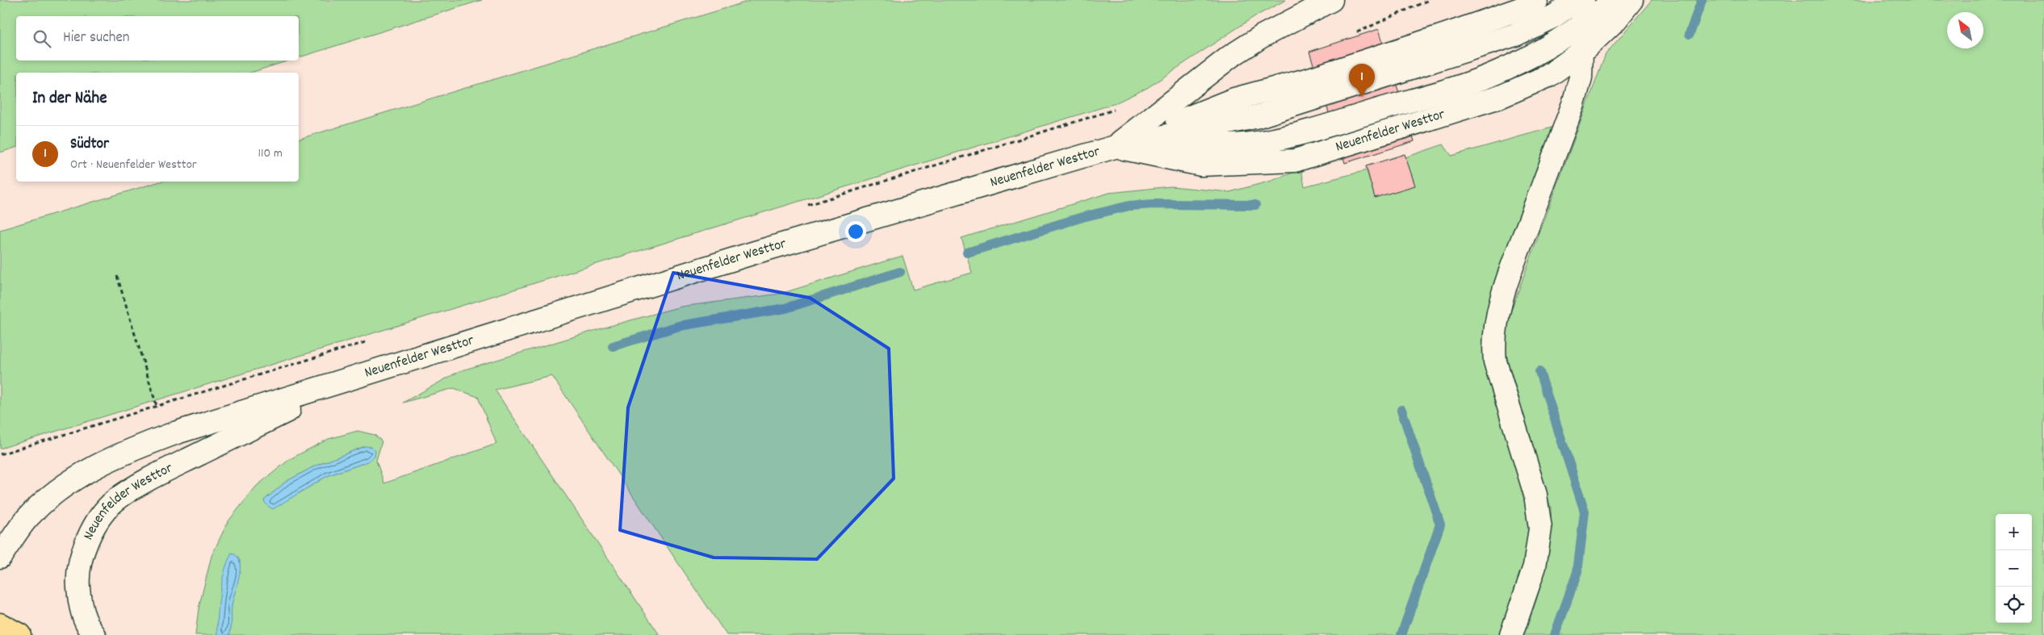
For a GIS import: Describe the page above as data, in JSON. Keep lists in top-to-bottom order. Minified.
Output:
{"streets":{"street":["Neuenfelder Westtor"]},"north":"top left","page":{"search":"Hier suchen","pins":"1","heading":"In der Nähe","list":[{"mark":"1","name":"Südtor","note":"Ort · Neuenfelder Westtor","value":"110 m"}],"map_buttons":["+","−"]}}
